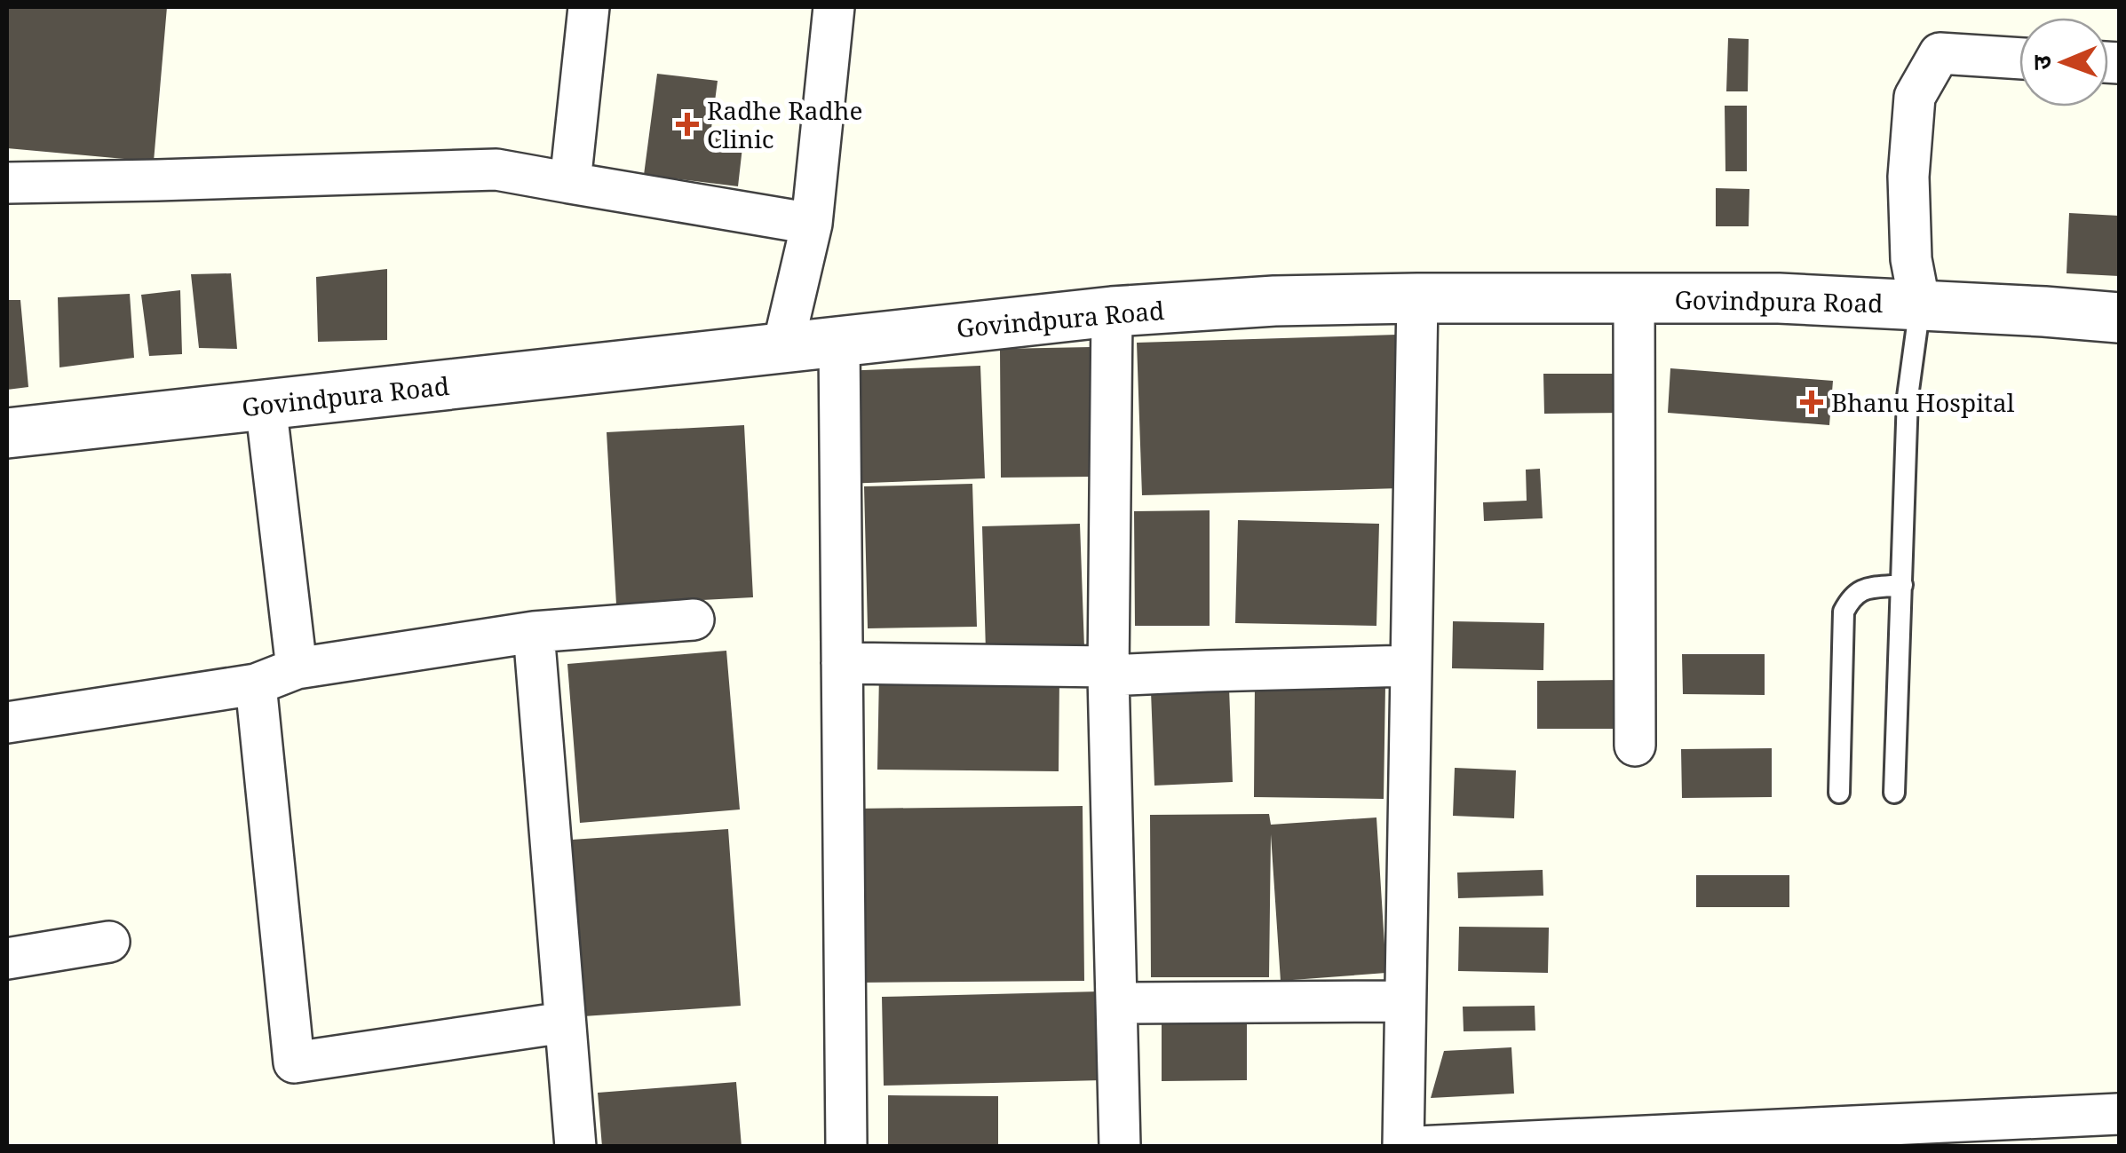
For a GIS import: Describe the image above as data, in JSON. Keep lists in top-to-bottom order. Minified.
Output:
{"streets":{"street":["Govindpura Road"]},"places":{"health":["Radhe Radhe Clinic","Bhanu Hospital"]},"north":"left"}
